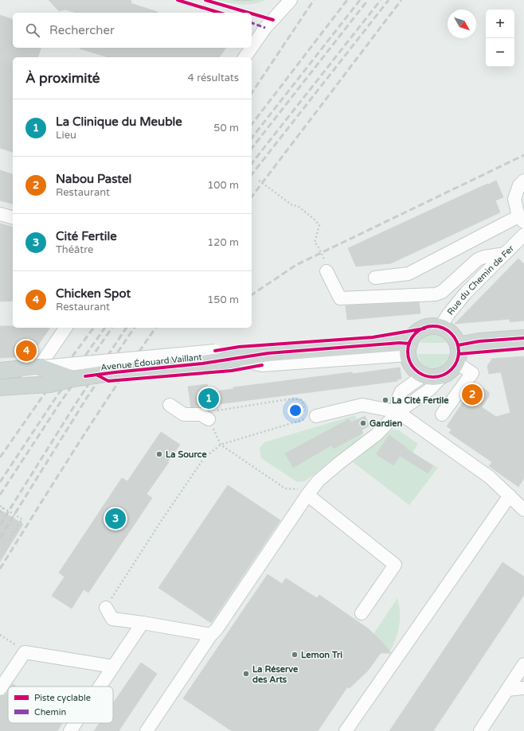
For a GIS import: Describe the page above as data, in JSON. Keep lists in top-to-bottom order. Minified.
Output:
{"streets":{"main road":["Avenue Édouard Vaillant"],"street":["Rue du Chemin de Fer"]},"crossings":[["Rue du Chemin de Fer","Avenue Édouard Vaillant"]],"places":["La Cité Fertile","Gardien","La Source","Lemon Tri","La Réserve des Arts"],"legend":["Piste cyclable","Chemin"],"north":"bottom right","page":{"map_buttons":["+","−"],"search":"Rechercher","heading":["À proximité","4 résultats"],"list":[{"mark":"1","name":"La Clinique du Meuble","note":"Lieu","value":"50 m"},{"mark":"2","name":"Nabou Pastel","note":"Restaurant","value":"100 m"},{"mark":"3","name":"Cité Fertile","note":"Théâtre","value":"120 m"},{"mark":"4","name":"Chicken Spot","note":"Restaurant","value":"150 m"}],"pins":["4","2","1","3"]}}
